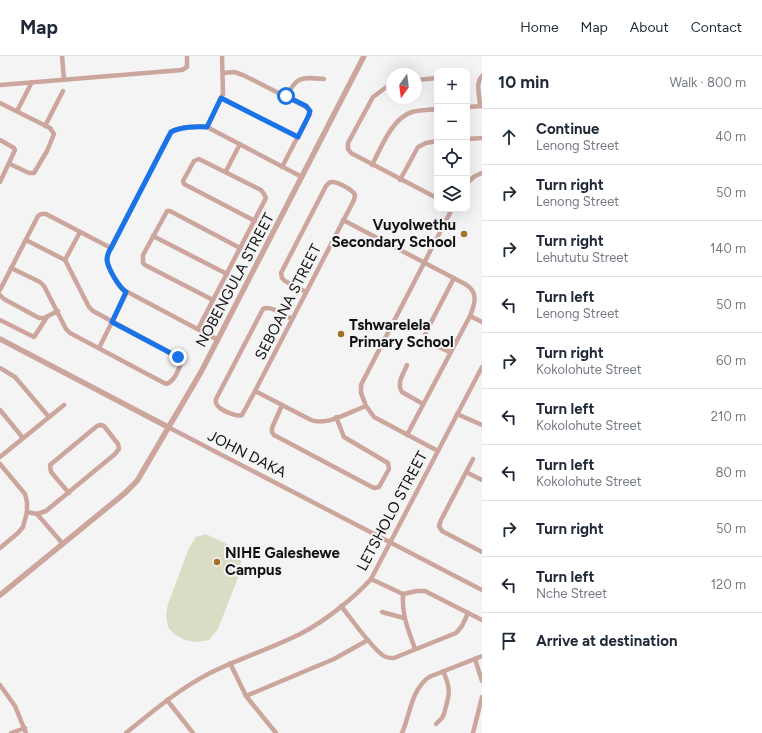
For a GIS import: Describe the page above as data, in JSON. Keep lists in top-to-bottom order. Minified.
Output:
{"streets":{"street":["NOBENGULA STREET","SEBOANA STREET","JOHN DAKA","LETSHOLO STREET"]},"crossings":[["NOBENGULA STREET","JOHN DAKA"],["JOHN DAKA","LETSHOLO STREET"]],"places":["Vuyolwethu Secondary School","Tshwarelela Primary School","NIHE Galeshewe Campus"],"north":"bottom","page":{"header":"Map","nav":["Home","Map","About","Contact"],"heading":["10 min","Walk · 800 m"],"map_buttons":["+","−"],"list":[["Continue","Lenong Street","40 m"],["Turn right","Lenong Street","50 m"],["Turn right","Lehututu Street","140 m"],["Turn left","Lenong Street","50 m"],["Turn right","Kokolohute Street","60 m"],["Turn left","Kokolohute Street","210 m"],["Turn left","Kokolohute Street","80 m"],["Turn right","50 m"],["Turn left","Nche Street","120 m"],"Arrive at destination"]}}
